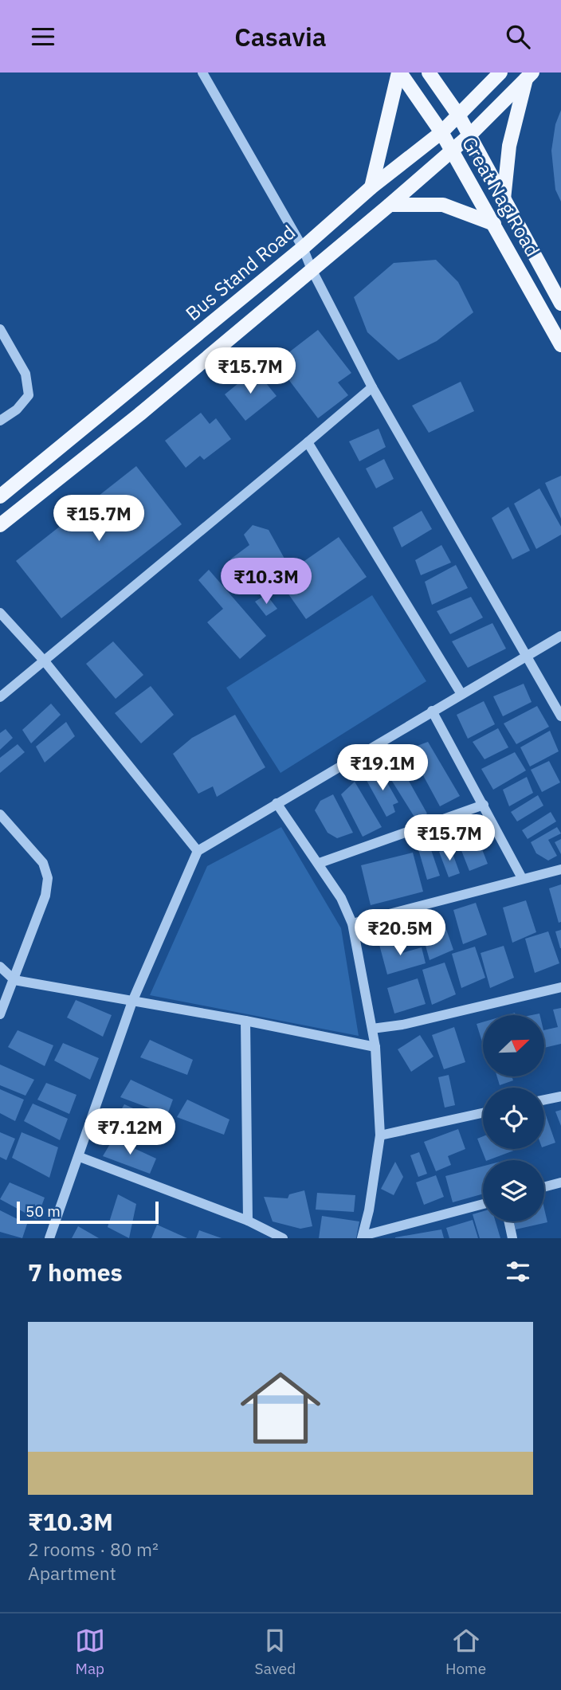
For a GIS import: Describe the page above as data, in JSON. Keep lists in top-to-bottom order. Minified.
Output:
{"streets":{"main road":["Great Nag Road","Bus Stand Road"]},"crossings":[["Great Nag Road","Bus Stand Road"]],"scale_bar":"50 m","north":"top right","page":{"header":"Casavia","price":["₹15.7M","₹15.7M","₹10.3M","₹19.1M","₹15.7M","₹20.5M","₹7.12M"],"scale":"50 m","heading":"7 homes","list":[{"name":"₹10.3M","note":"2 rooms · 80 m² · Apartment"}],"tabs":["Map","Saved","Home"]}}
